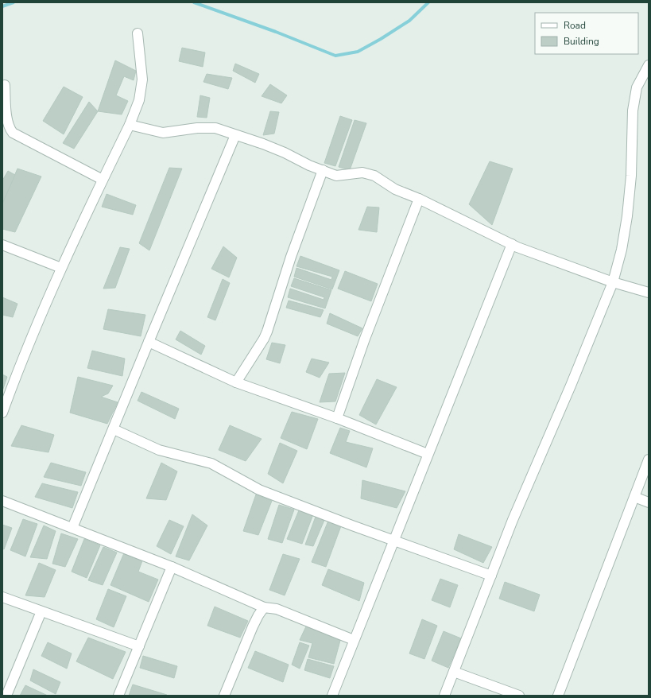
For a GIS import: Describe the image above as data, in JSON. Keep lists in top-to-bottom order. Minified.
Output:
{"legend":["Road","Building"]}
